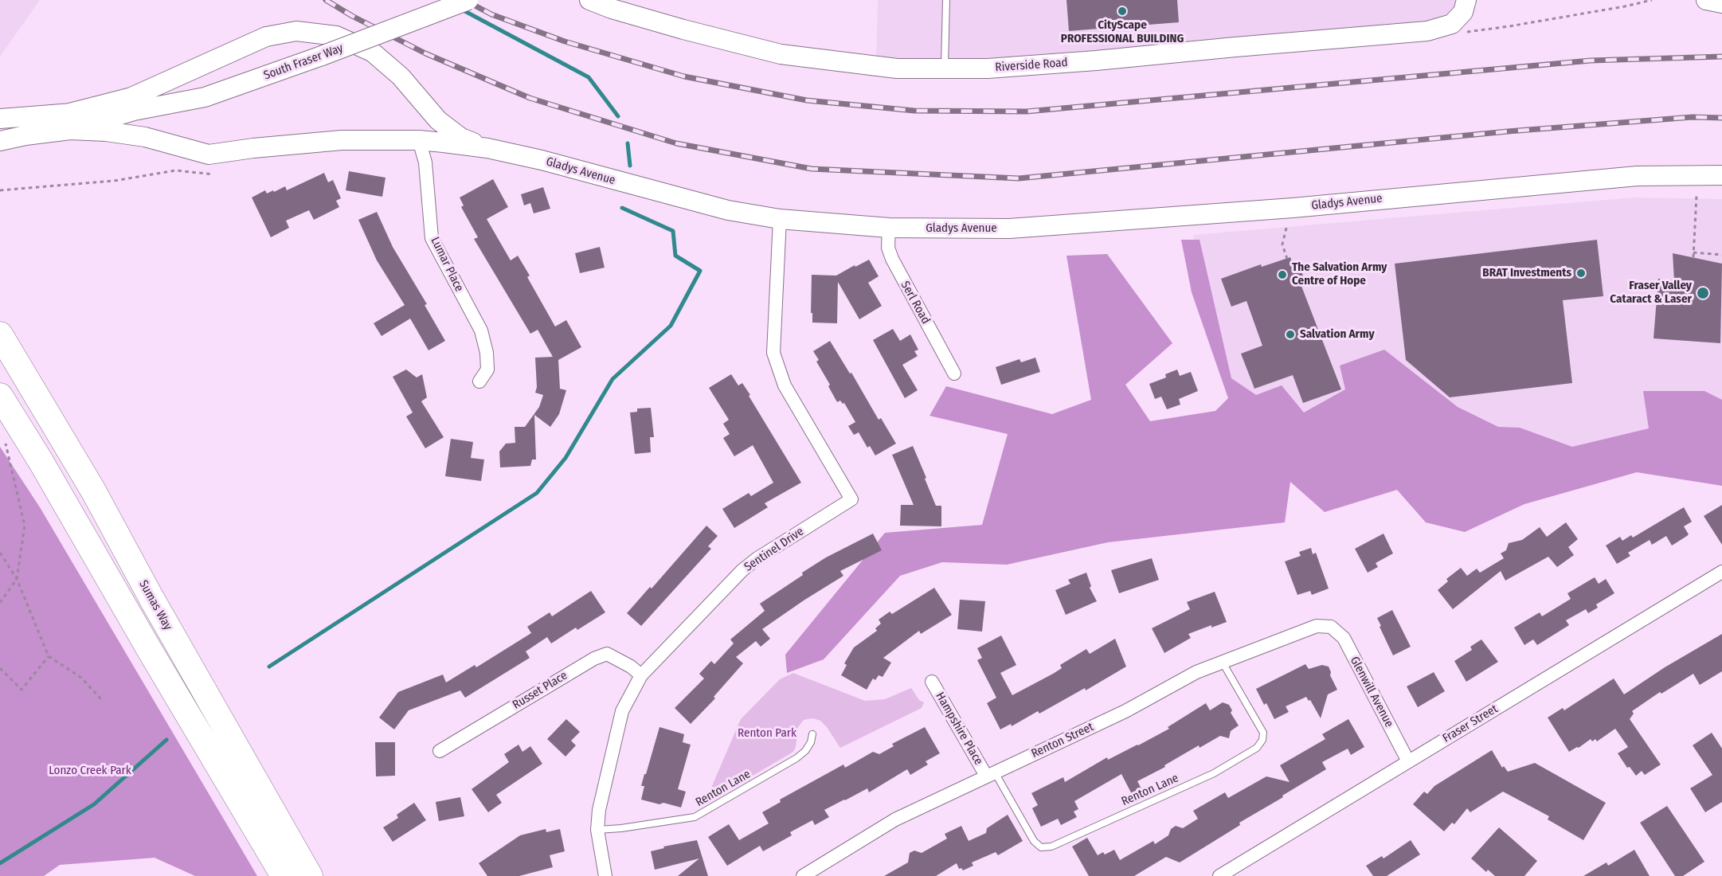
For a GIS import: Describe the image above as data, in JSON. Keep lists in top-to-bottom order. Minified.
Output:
{"streets":{"highway":["Sumas Way"],"street":["South Fraser Way","Riverside Road","Gladys Avenue","Lumar Place","Serl Road","Sentinel Drive","Russet Place","Glenwill Avenue","Fraser Street","Hampshire Place","Renton Street"],"lane":["Renton Lane"]},"crossings":[["South Fraser Way","Gladys Avenue"],["Gladys Avenue","Lumar Place"],["Gladys Avenue","Serl Road"],["Gladys Avenue","Sentinel Drive"],["Sentinel Drive","Russet Place"],["Sentinel Drive","Renton Lane"],["Glenwill Avenue","Fraser Street"],["Glenwill Avenue","Renton Street"],["Hampshire Place","Renton Street"],["Hampshire Place","Renton Lane"],["Renton Street","Renton Lane"]],"parks":["Renton Park","Lonzo Creek Park"],"places":["CityScape PROFESSIONAL BUILDING","BRAT Investments","The Salvation Army Centre of Hope","Fraser Valley Cataract & Laser","Salvation Army"]}
